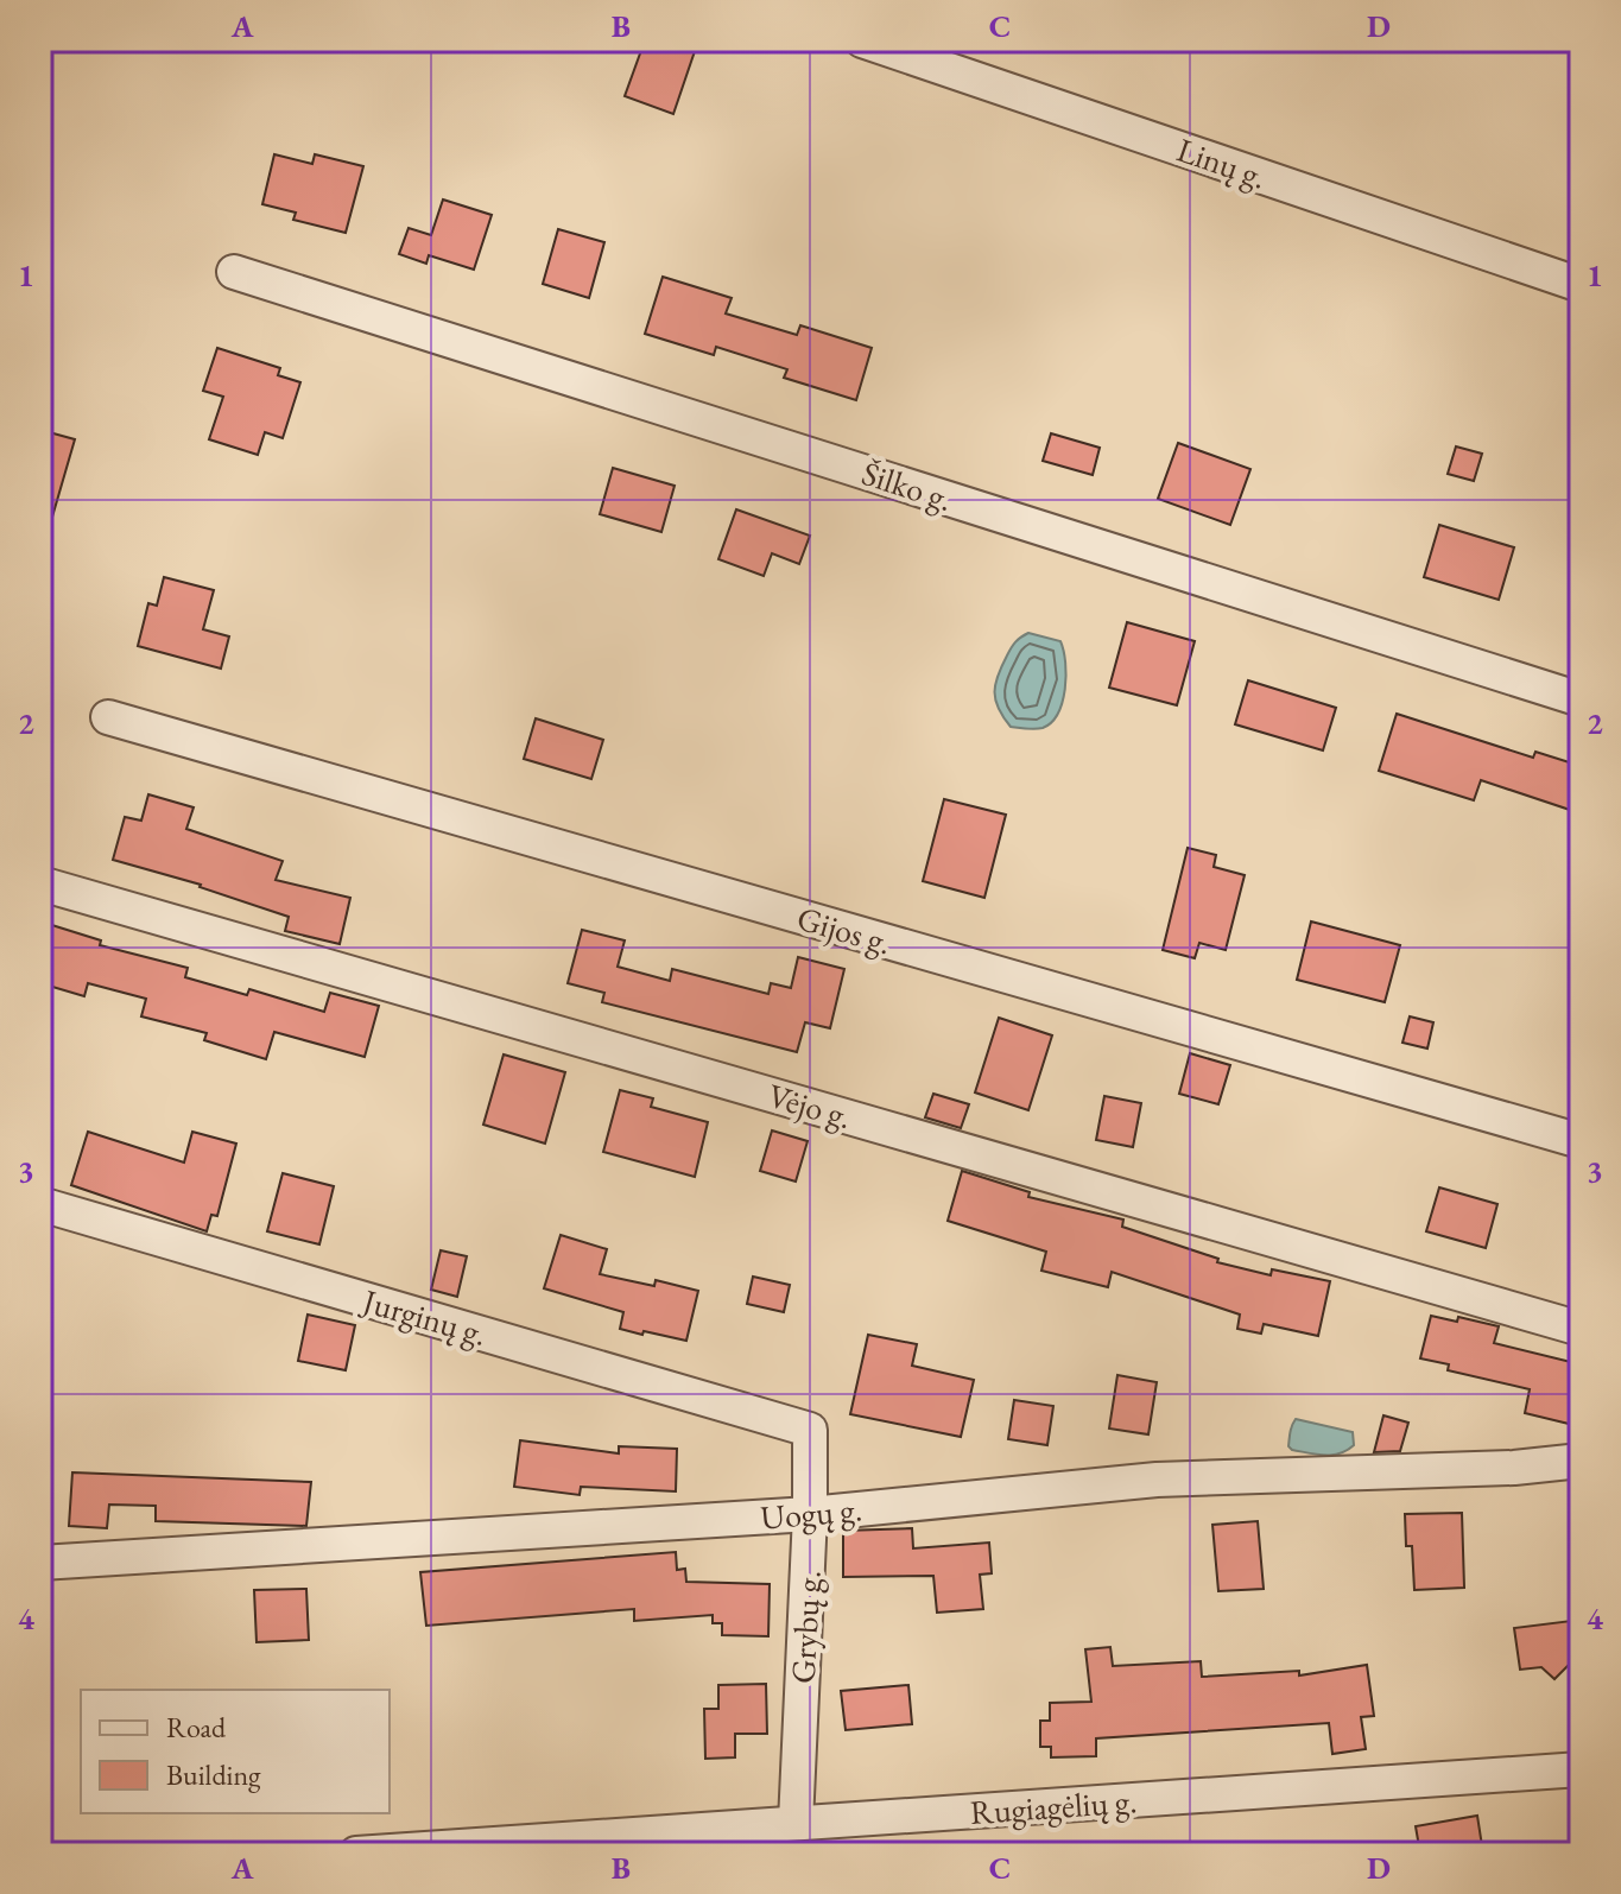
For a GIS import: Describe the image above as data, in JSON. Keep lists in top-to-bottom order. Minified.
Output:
{"streets":{"street":["Linų g.","Šilko g.","Gijos g.","Vėjo g.","Jurginų g.","Uogų g.","Grybų g.","Rugiagėlių g."]},"crossings":[["Jurginų g.","Grybų g."],["Uogų g.","Grybų g."],["Grybų g.","Rugiagėlių g."]],"legend":["Road","Building"],"grid":{"columns":["A","B","C","D"],"rows":["1","2","3","4"]}}
